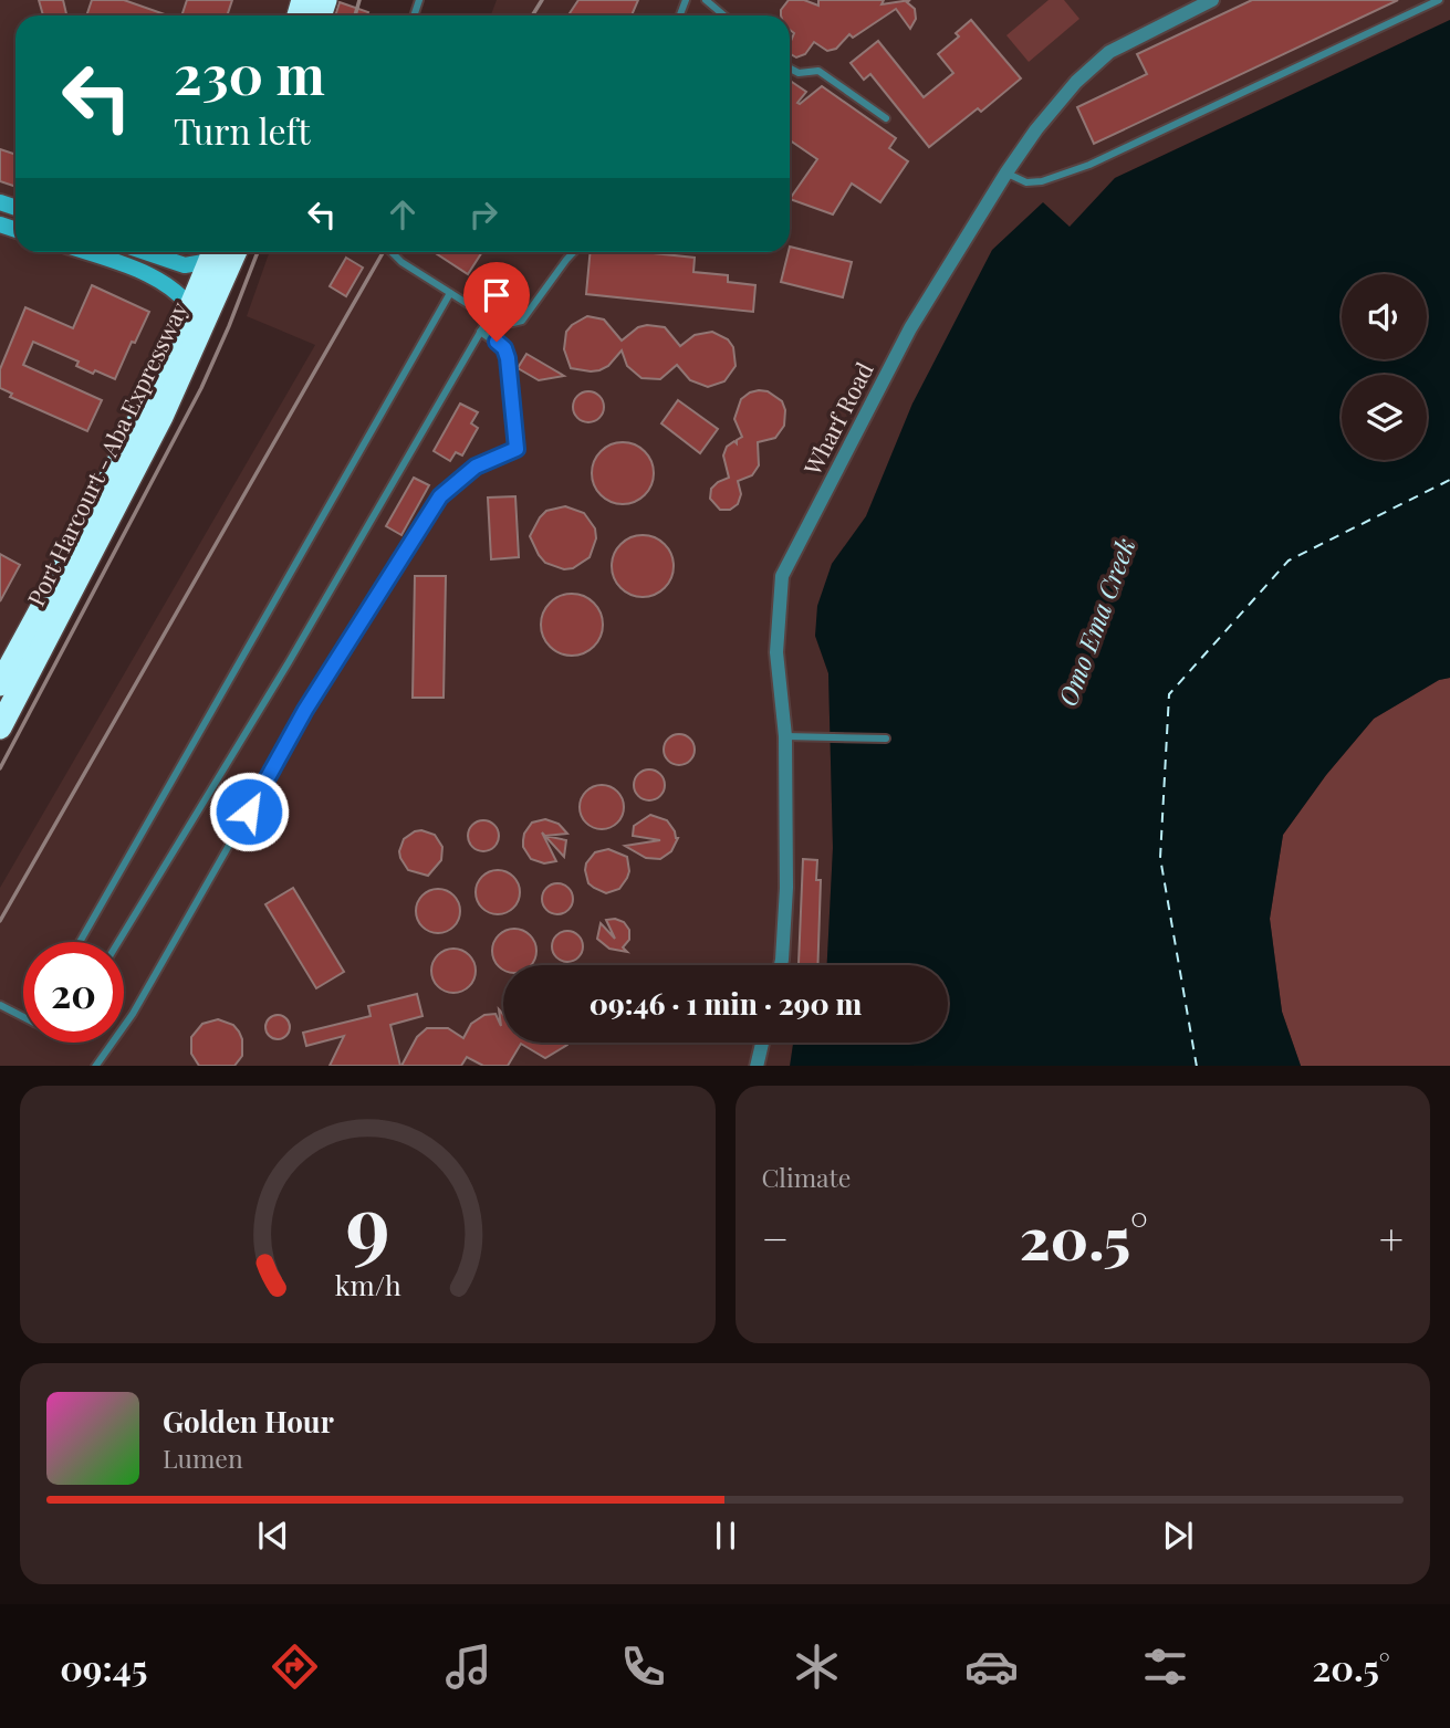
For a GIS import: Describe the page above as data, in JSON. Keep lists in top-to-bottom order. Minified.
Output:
{"streets":{"highway":["Port Harcourt - Aba Expressway"],"street":["Wharf Road"]},"water":["Omo Ema Creek"],"page":{"turn":["230 m","Turn left"],"limit":"20","trip":"09:46 · 1 min · 290 m","tile":"Climate","heat":["−","20.5°","+"],"song":["Golden Hour","Lumen"],"tabs":["09:45","20.5°"],"gauge":["9","km/h"]}}
